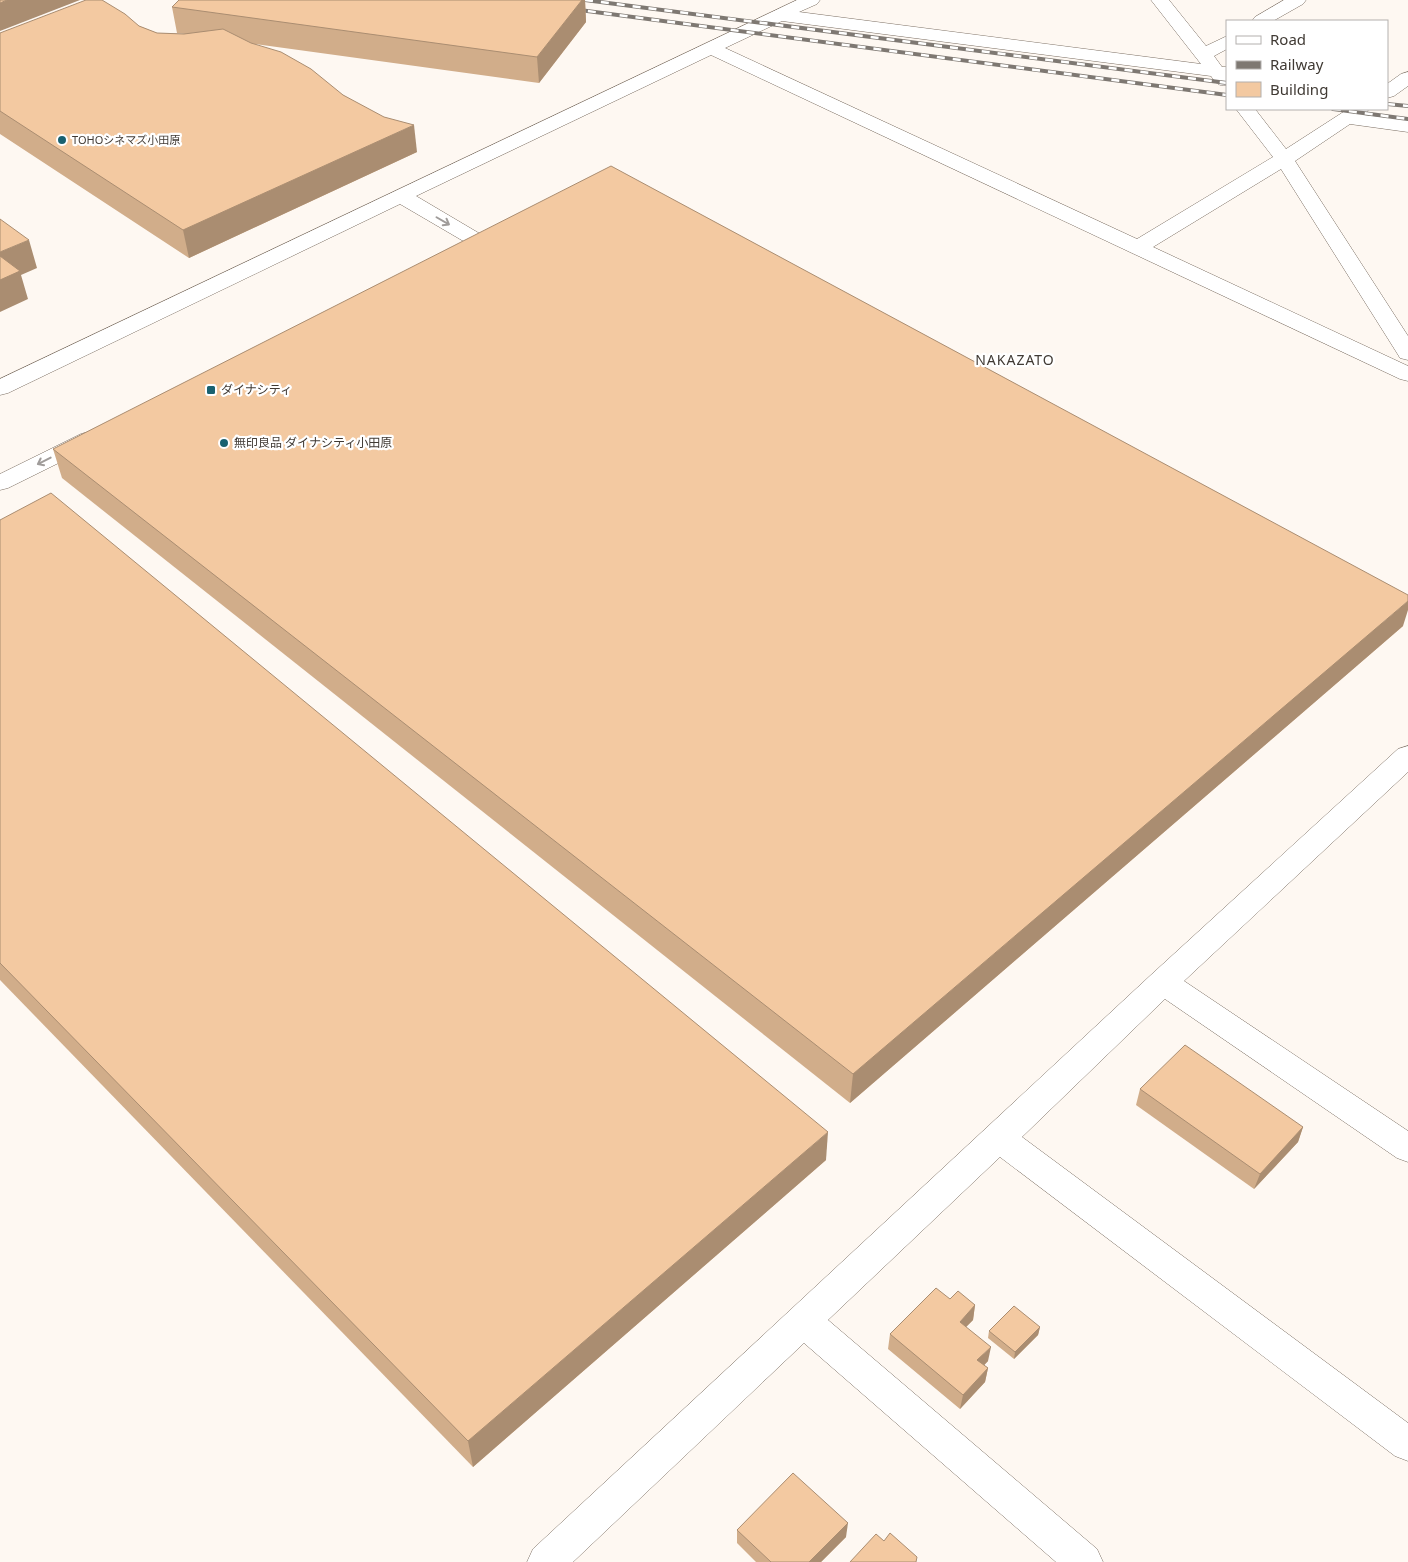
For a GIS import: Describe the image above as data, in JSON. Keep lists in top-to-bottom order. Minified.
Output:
{"districts":["NAKAZATO"],"places":{"other":["TOHOシネマズ小田原","無印良品 ダイナシティ小田原"],"transit":["ダイナシティ"]},"legend":["Road","Railway","Building"]}
